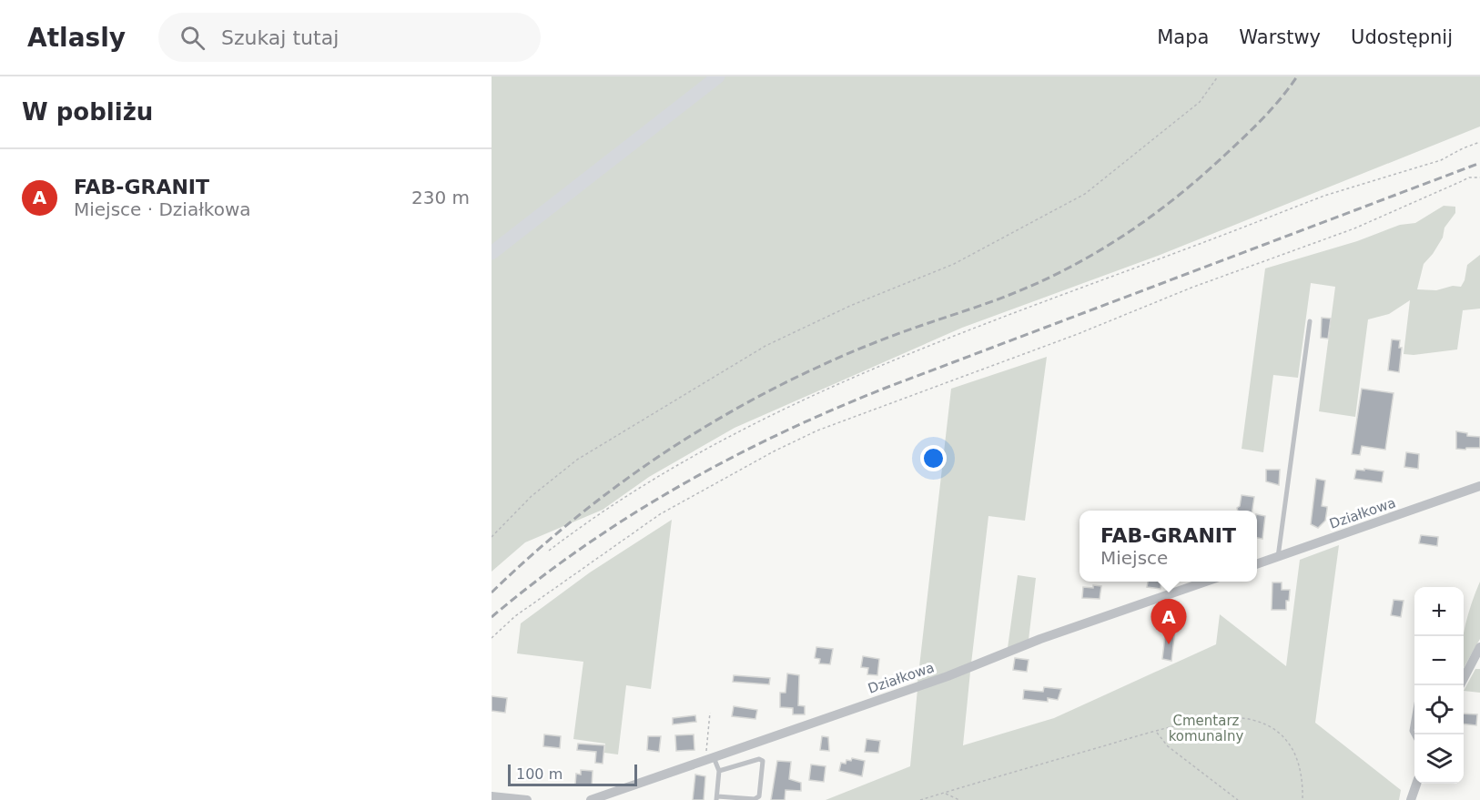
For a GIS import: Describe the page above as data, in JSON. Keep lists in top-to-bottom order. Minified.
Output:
{"streets":{"street":["Działkowa"]},"parks":["Cmentarz komunalny"],"scale_bar":"100 m","page":{"header":"Atlasly","search":"Szukaj tutaj","nav":["Mapa","Warstwy","Udostępnij"],"heading":"W pobliżu","list":[{"mark":"A","name":"FAB-GRANIT","note":"Miejsce · Działkowa","value":"230 m"}],"popup":["FAB-GRANIT","Miejsce"],"map_buttons":["+","−"],"pins":"A","scale":"100 m"}}
